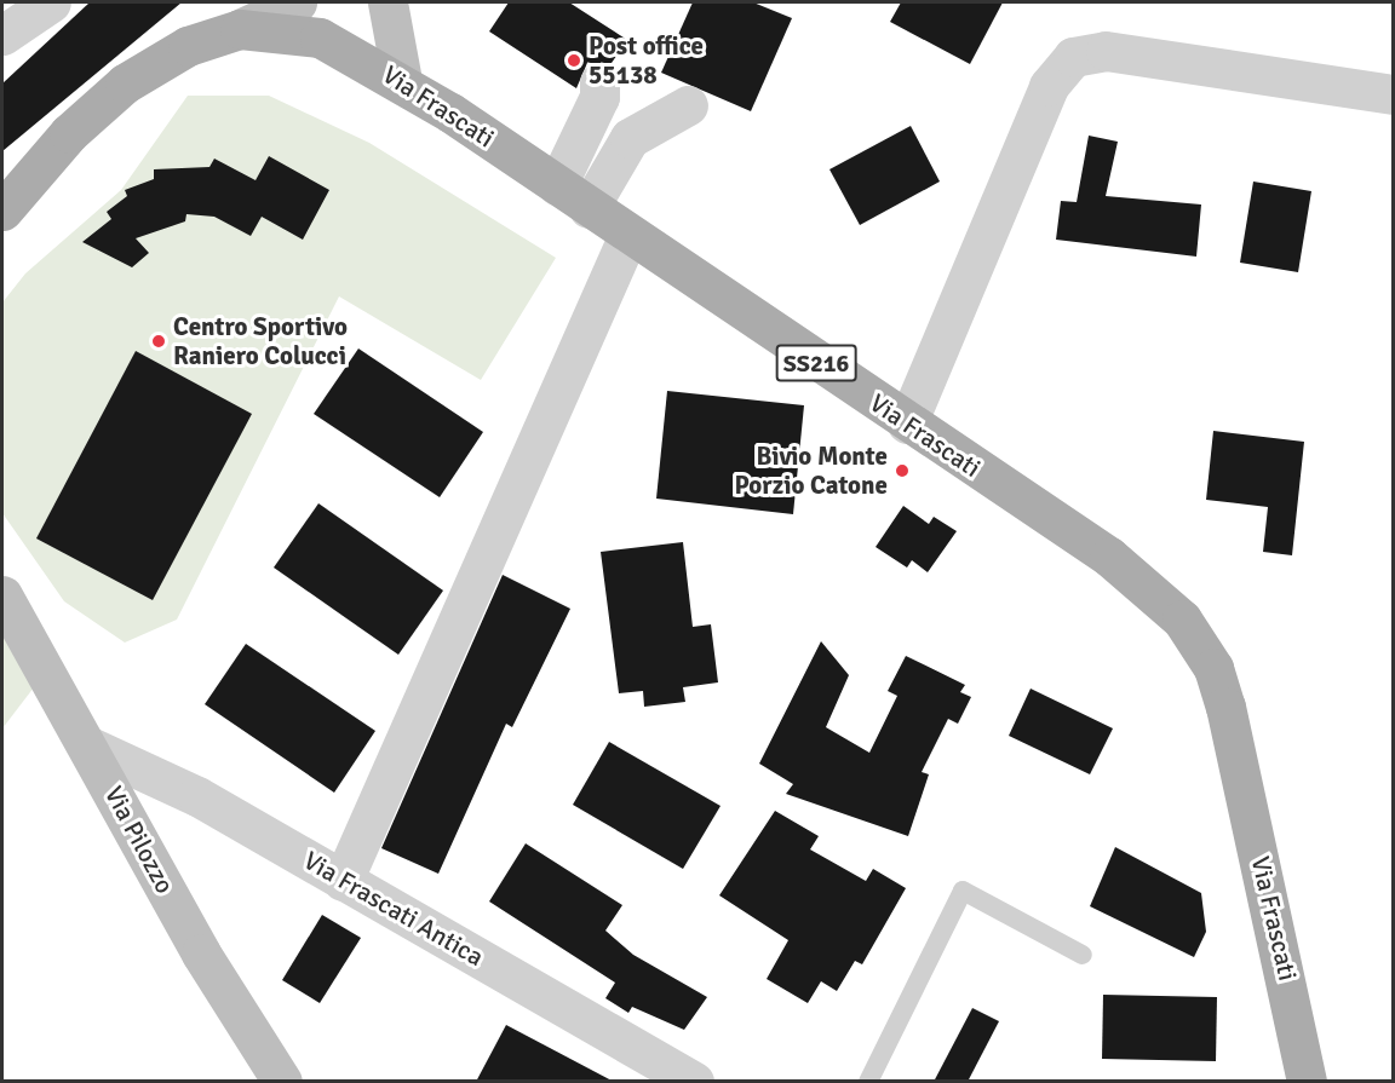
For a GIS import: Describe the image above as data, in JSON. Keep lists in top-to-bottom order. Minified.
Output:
{"streets":{"main road":["Via Frascati","SS216","Via Pilozzo"],"street":["Via Frascati Antica"]},"crossings":[["Via Pilozzo","Via Frascati Antica"]],"places":["Post office 55138","Centro Sportivo Raniero Colucci","Bivio Monte Porzio Catone"]}
